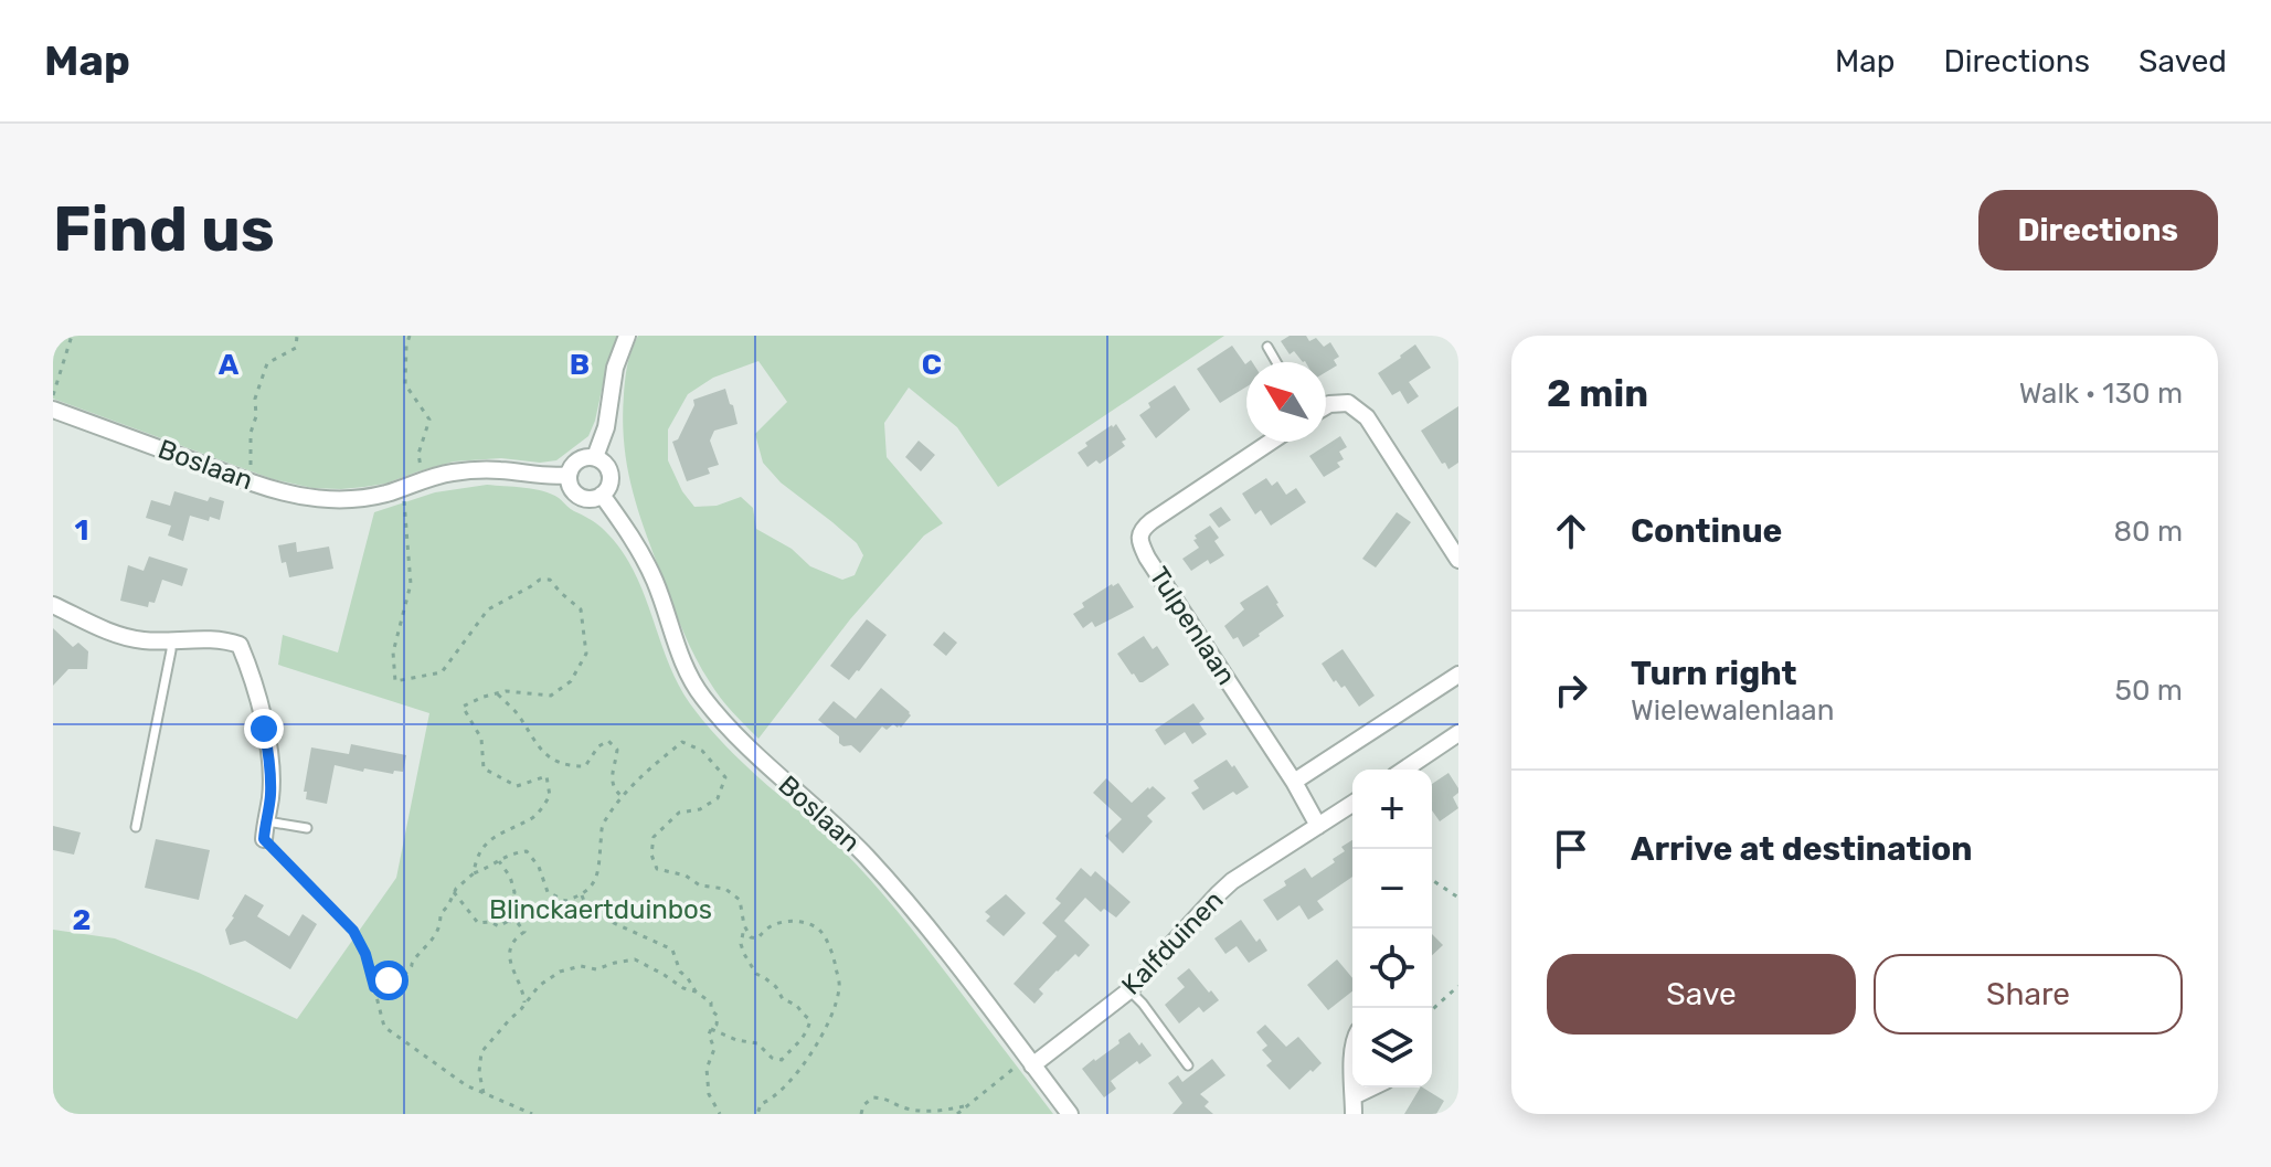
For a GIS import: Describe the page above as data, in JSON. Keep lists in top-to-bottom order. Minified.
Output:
{"streets":{"street":["Boslaan","Tulpenlaan","Kalfduinen"]},"crossings":[["Boslaan","Kalfduinen"]],"parks":["Blinckaertduinbos"],"north":"top left","page":{"header":"Map","nav":["Map","Directions","Saved"],"buttons":["Directions",["Save","Share"]],"title":"Find us","heading":["2 min","Walk · 130 m"],"list":[["Continue","80 m"],["Turn right","Wielewalenlaan","50 m"],"Arrive at destination"],"map_buttons":["+","−"]},"grid":{"columns":["A","B","C"],"rows":["1","2"]}}
